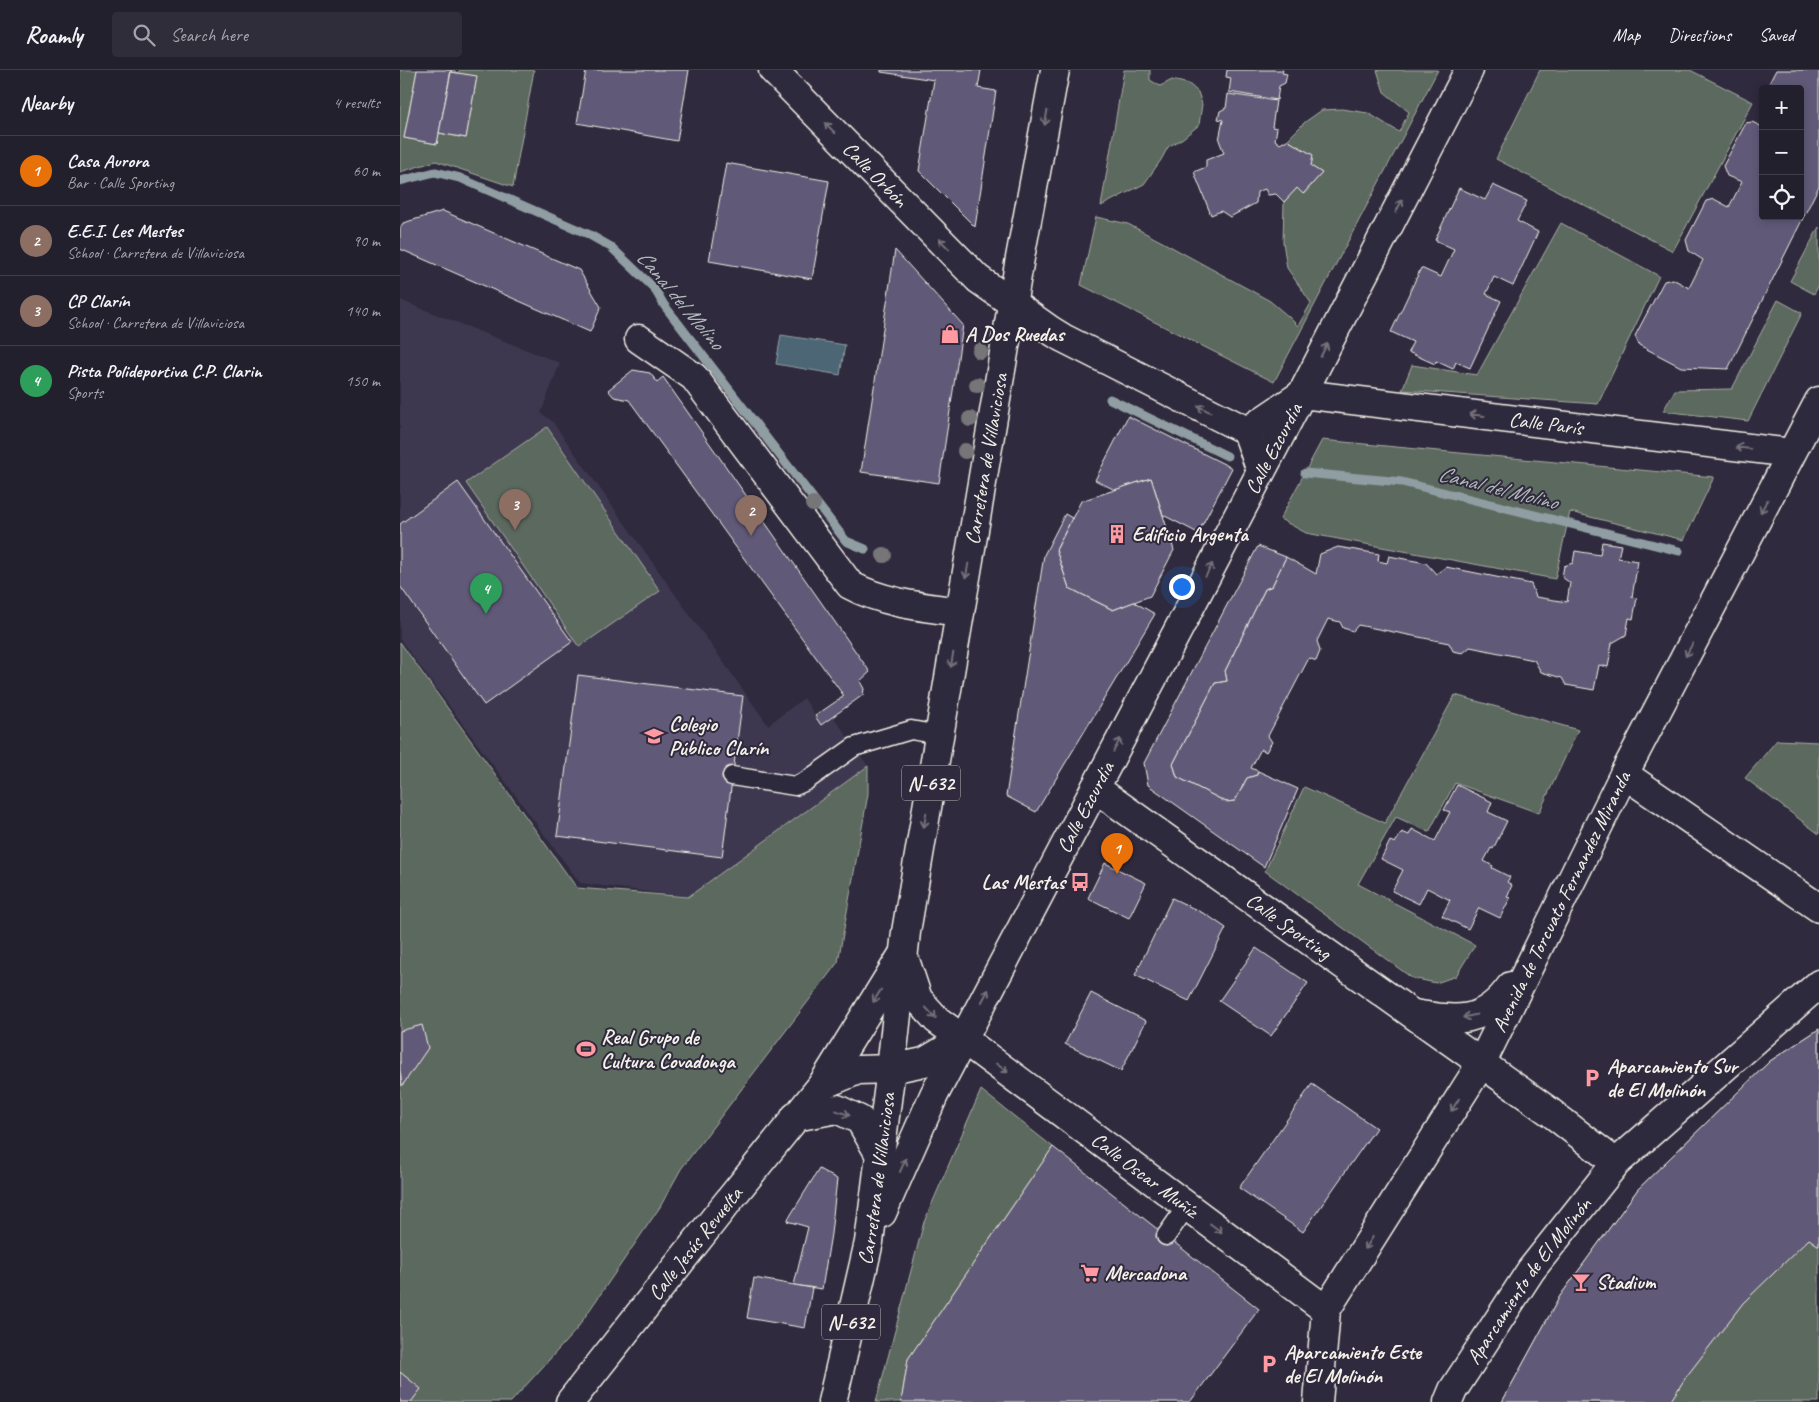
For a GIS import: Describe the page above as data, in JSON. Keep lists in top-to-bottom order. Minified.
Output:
{"streets":{"street":["Calle Orbón","Calle París","Calle Ezcurdia","Carretera de Villaviciosa","N-632","Avenida de Torcuato Fernandez Miranda","Calle Sporting","Calle Oscar Muñíz","Calle Jesús Revuelta","Aparcamiento de El Molinón"]},"crossings":[["Calle Orbón","Carretera de Villaviciosa"],["Calle París","Calle Ezcurdia"],["Calle París","Avenida de Torcuato Fernandez Miranda"],["Calle Ezcurdia","Carretera de Villaviciosa"],["Calle Ezcurdia","Calle Sporting"],["Calle Ezcurdia","Calle Oscar Muñíz"],["Carretera de Villaviciosa","Calle Oscar Muñíz"],["Carretera de Villaviciosa","Calle Jesús Revuelta"],["Avenida de Torcuato Fernandez Miranda","Calle Sporting"],["Avenida de Torcuato Fernandez Miranda","Calle Oscar Muñíz"]],"one_way":["Calle Orbón","Calle París","Calle Ezcurdia","Carretera de Villaviciosa","Avenida de Torcuato Fernandez Miranda","Calle Oscar Muñíz"],"water":["Canal del Molino"],"places":{"shop":["A Dos Ruedas"],"building":["Edificio Argenta"],"school or university":["Colegio Público Clarín"],"bus stop":["Las Mestas"],"sports":["Real Grupo de Cultura Covadonga"],"parking":["Aparcamiento Sur de El Molinón","Aparcamiento Este de El Molinón"],"supermarket":["Mercadona"],"bar":["Stadium"]},"page":{"header":"Roamly","search":"Search here","nav":["Map","Directions","Saved"],"heading":["Nearby","4 results"],"map_buttons":["+","−"],"list":[{"mark":"1","name":"Casa Aurora","note":"Bar · Calle Sporting","value":"60 m"},{"mark":"2","name":"E.E.I. Les Mestes","note":"School · Carretera de Villaviciosa","value":"90 m"},{"mark":"3","name":"CP Clarín","note":"School · Carretera de Villaviciosa","value":"140 m"},{"mark":"4","name":"Pista Polideportiva C.P. Clarin","note":"Sports","value":"150 m"}],"pins":["3","2","4","1"]}}
